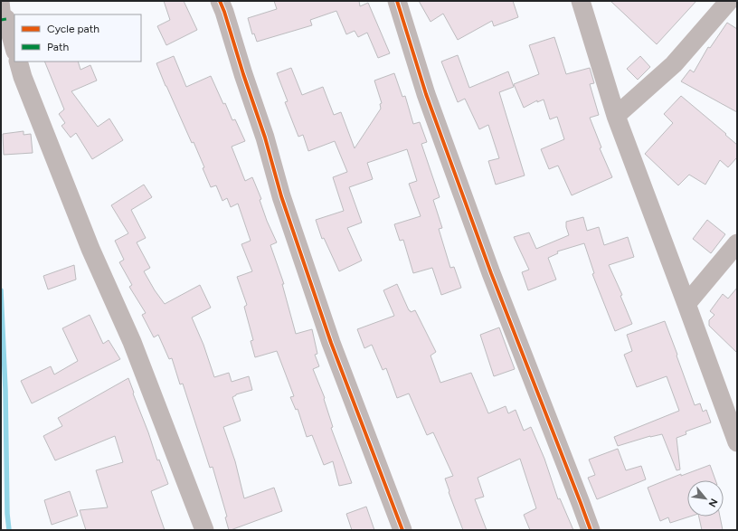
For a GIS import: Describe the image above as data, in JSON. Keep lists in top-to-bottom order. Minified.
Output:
{"legend":["Cycle path","Path"],"north":"bottom right"}
